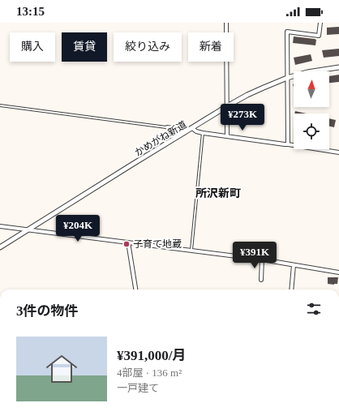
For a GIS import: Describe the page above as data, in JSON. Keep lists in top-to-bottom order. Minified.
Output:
{"streets":{"street":["かめがね新道"]},"districts":["所沢新町"],"places":["子育て地蔵"],"north":"top","page":{"status":"13:15","chip":["購入","賃貸","絞り込み","新着"],"price":["¥273K","¥204K","¥391K"],"heading":"3件の物件","list":[{"name":"¥391,000/月","note":"4部屋 · 136 m² · 一戸建て"}]}}
